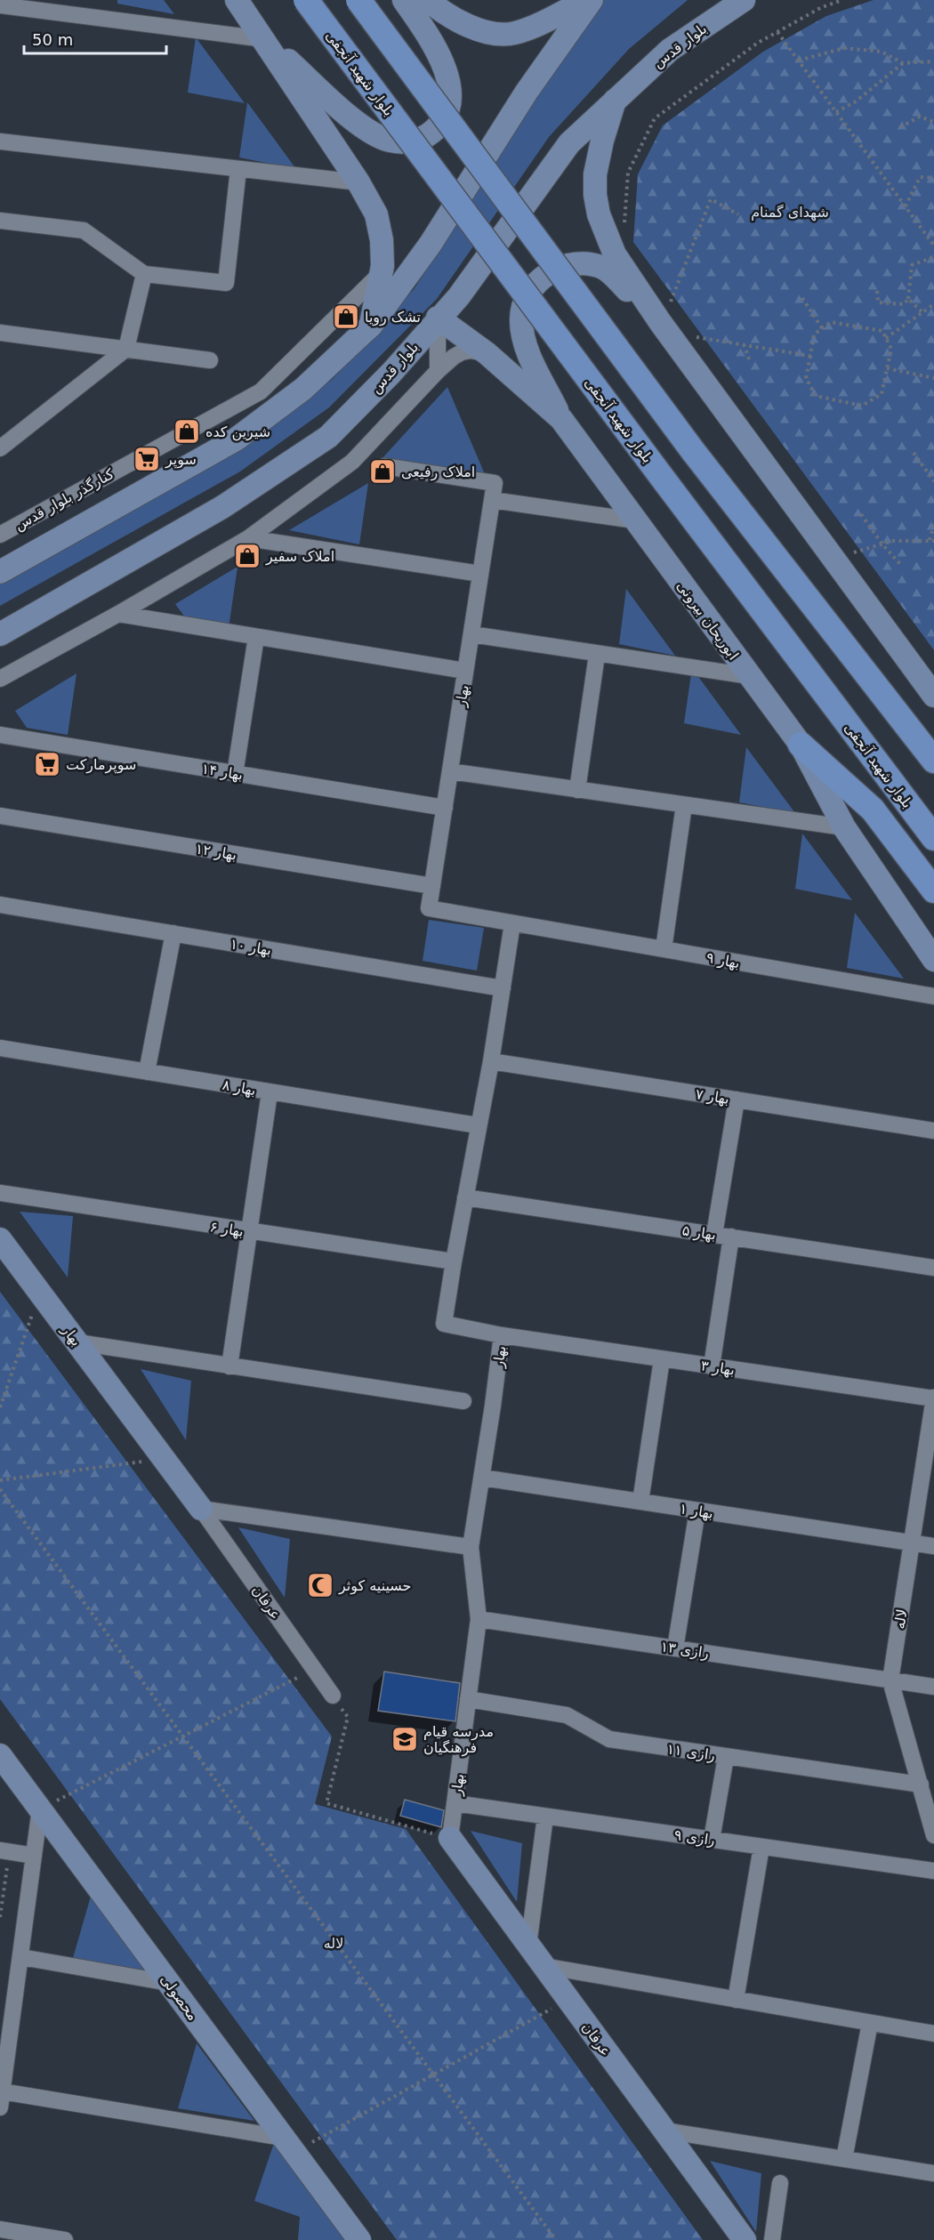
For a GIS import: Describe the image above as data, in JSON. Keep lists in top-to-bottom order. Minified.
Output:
{"streets":{"main road":["بلوار قدس","بلوار شهید آنجفی","ابوریحان بیرونی","بهار","عرفان","محصولی"],"street":["کنارگذر بلوار قدس","بهار ۱۴","بهار ۱۲","بهار ۱۰","بهار ۹","بهار ۸","بهار ۷","بهار ۶","بهار ۵","بهار ۳","بهار ۱","لاله","رازی ۱۳","رازی ۱۱","رازی ۹"]},"crossings":[["بلوار قدس","ابوریحان بیرونی"],["بهار","بهار ۱۴"],["بهار","بهار ۱۲"],["بهار","بهار ۱۰"],["بهار","بهار ۹"],["بهار","بهار ۸"],["بهار","بهار ۷"],["بهار","بهار ۶"],["بهار","بهار ۵"],["بهار","بهار ۳"],["بهار","بهار ۱"],["بهار","عرفان"],["بهار","رازی ۱۳"],["بهار","رازی ۱۱"],["بهار","رازی ۹"],["بهار ۳","لاله"],["بهار ۱","لاله"],["لاله","رازی ۱۳"],["لاله","رازی ۱۱"]],"parks":["شهدای گمنام","لاله"],"places":{"shop":["تشک رویا","شیرین کده","املاک رفیعی","املاک سفیر"],"supermarket":["سوپر","سوپرمارکت"],"mosque":["حسینیه کوثر"],"school or university":["مدرسه قیام فرهنگیان"]},"scale_bar":"50 m"}
